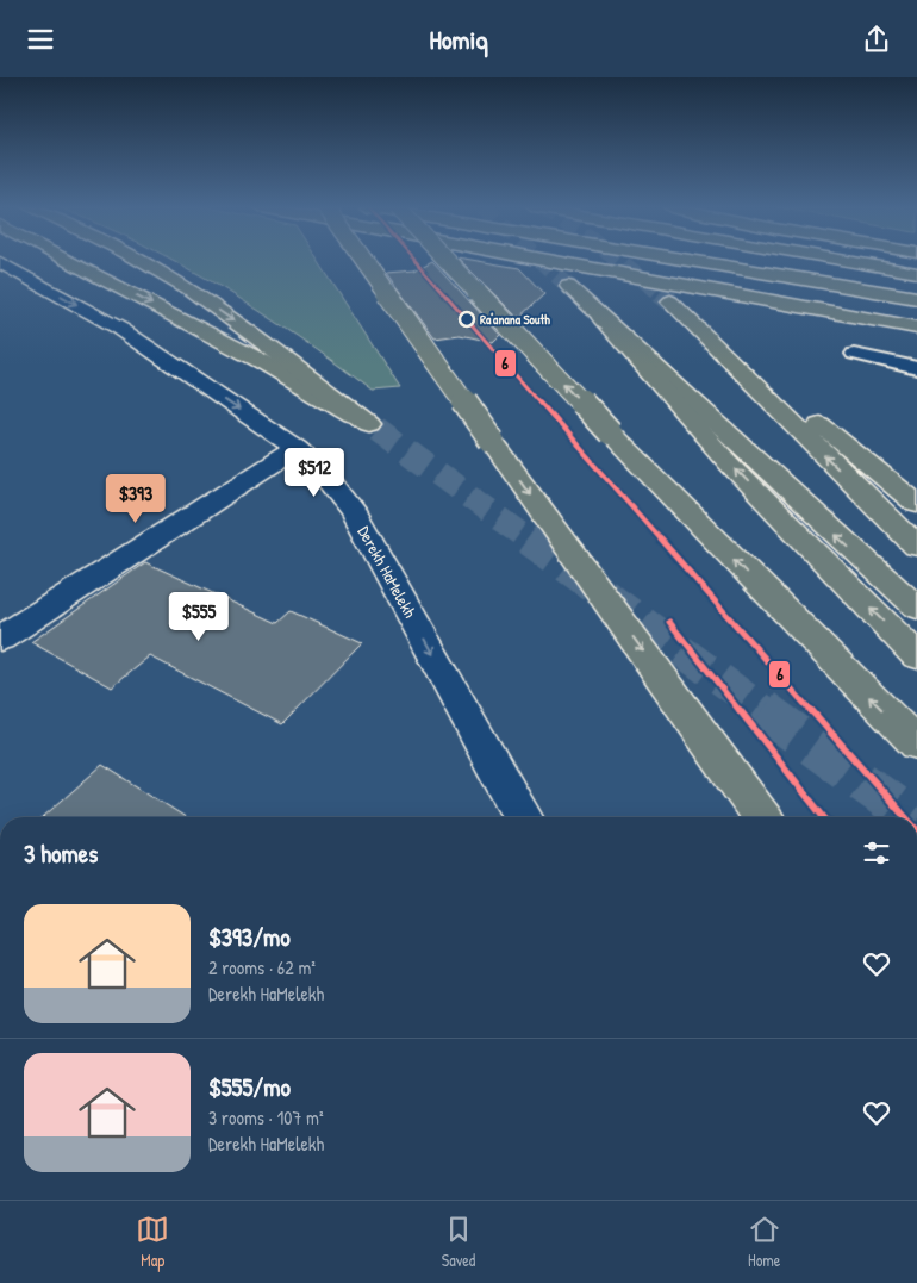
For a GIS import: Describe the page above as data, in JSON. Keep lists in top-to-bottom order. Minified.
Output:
{"streets":{"street":["Derekh HaMelekh"]},"one_way":["Derekh HaMelekh"],"places":["Ra'anana South"],"lines":["transit line 6"],"page":{"header":"Homiq","price":["$512","$393","$555"],"heading":"3 homes","list":[{"name":"$393/mo","note":"2 rooms · 62 m² · Derekh HaMelekh"},{"name":"$555/mo","note":"3 rooms · 107 m² · Derekh HaMelekh"}],"tabs":["Map","Saved","Home"]}}
